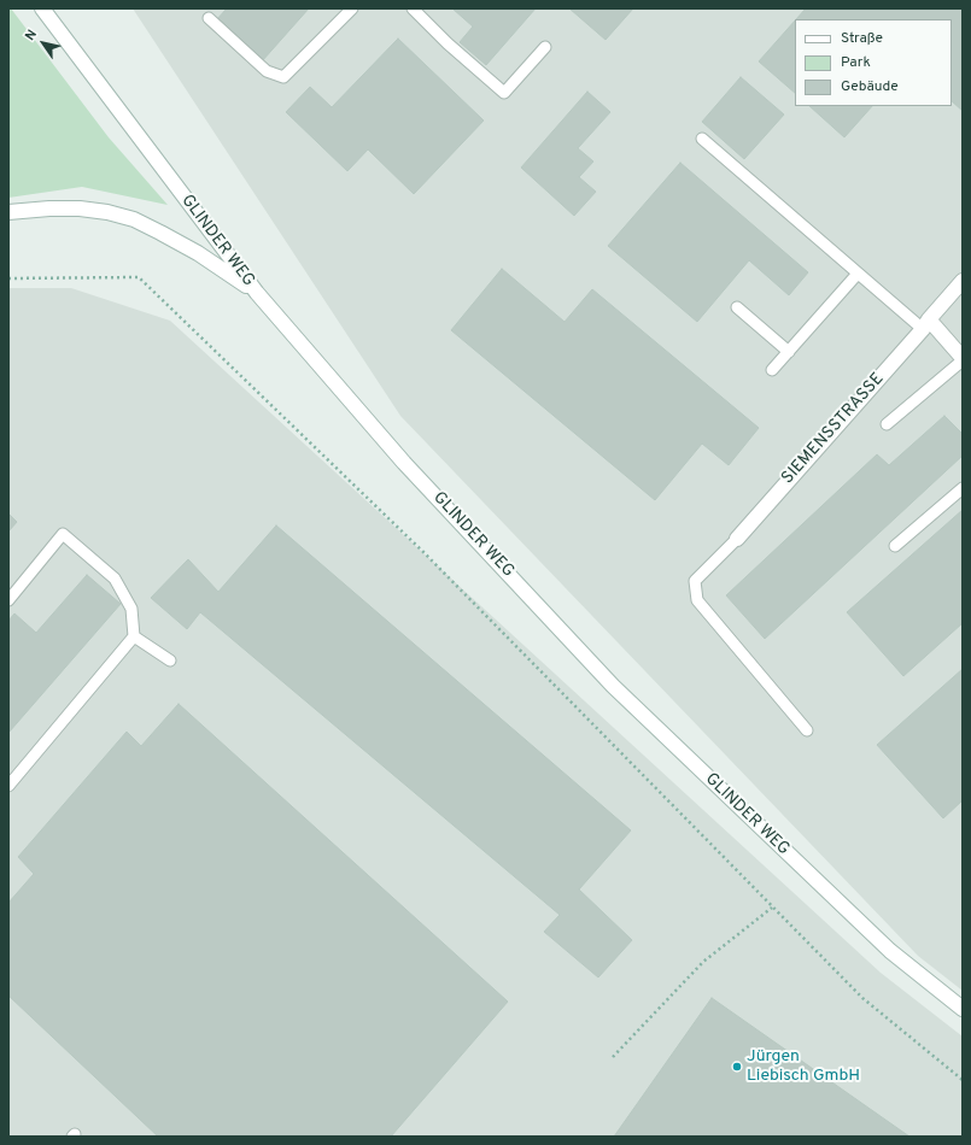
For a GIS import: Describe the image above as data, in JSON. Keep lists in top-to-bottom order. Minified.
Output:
{"streets":{"main road":["GLINDER WEG","SIEMENSSTRASSE"]},"places":["Jürgen Liebisch GmbH"],"legend":["Straße","Park","Gebäude"],"north":"top left"}
